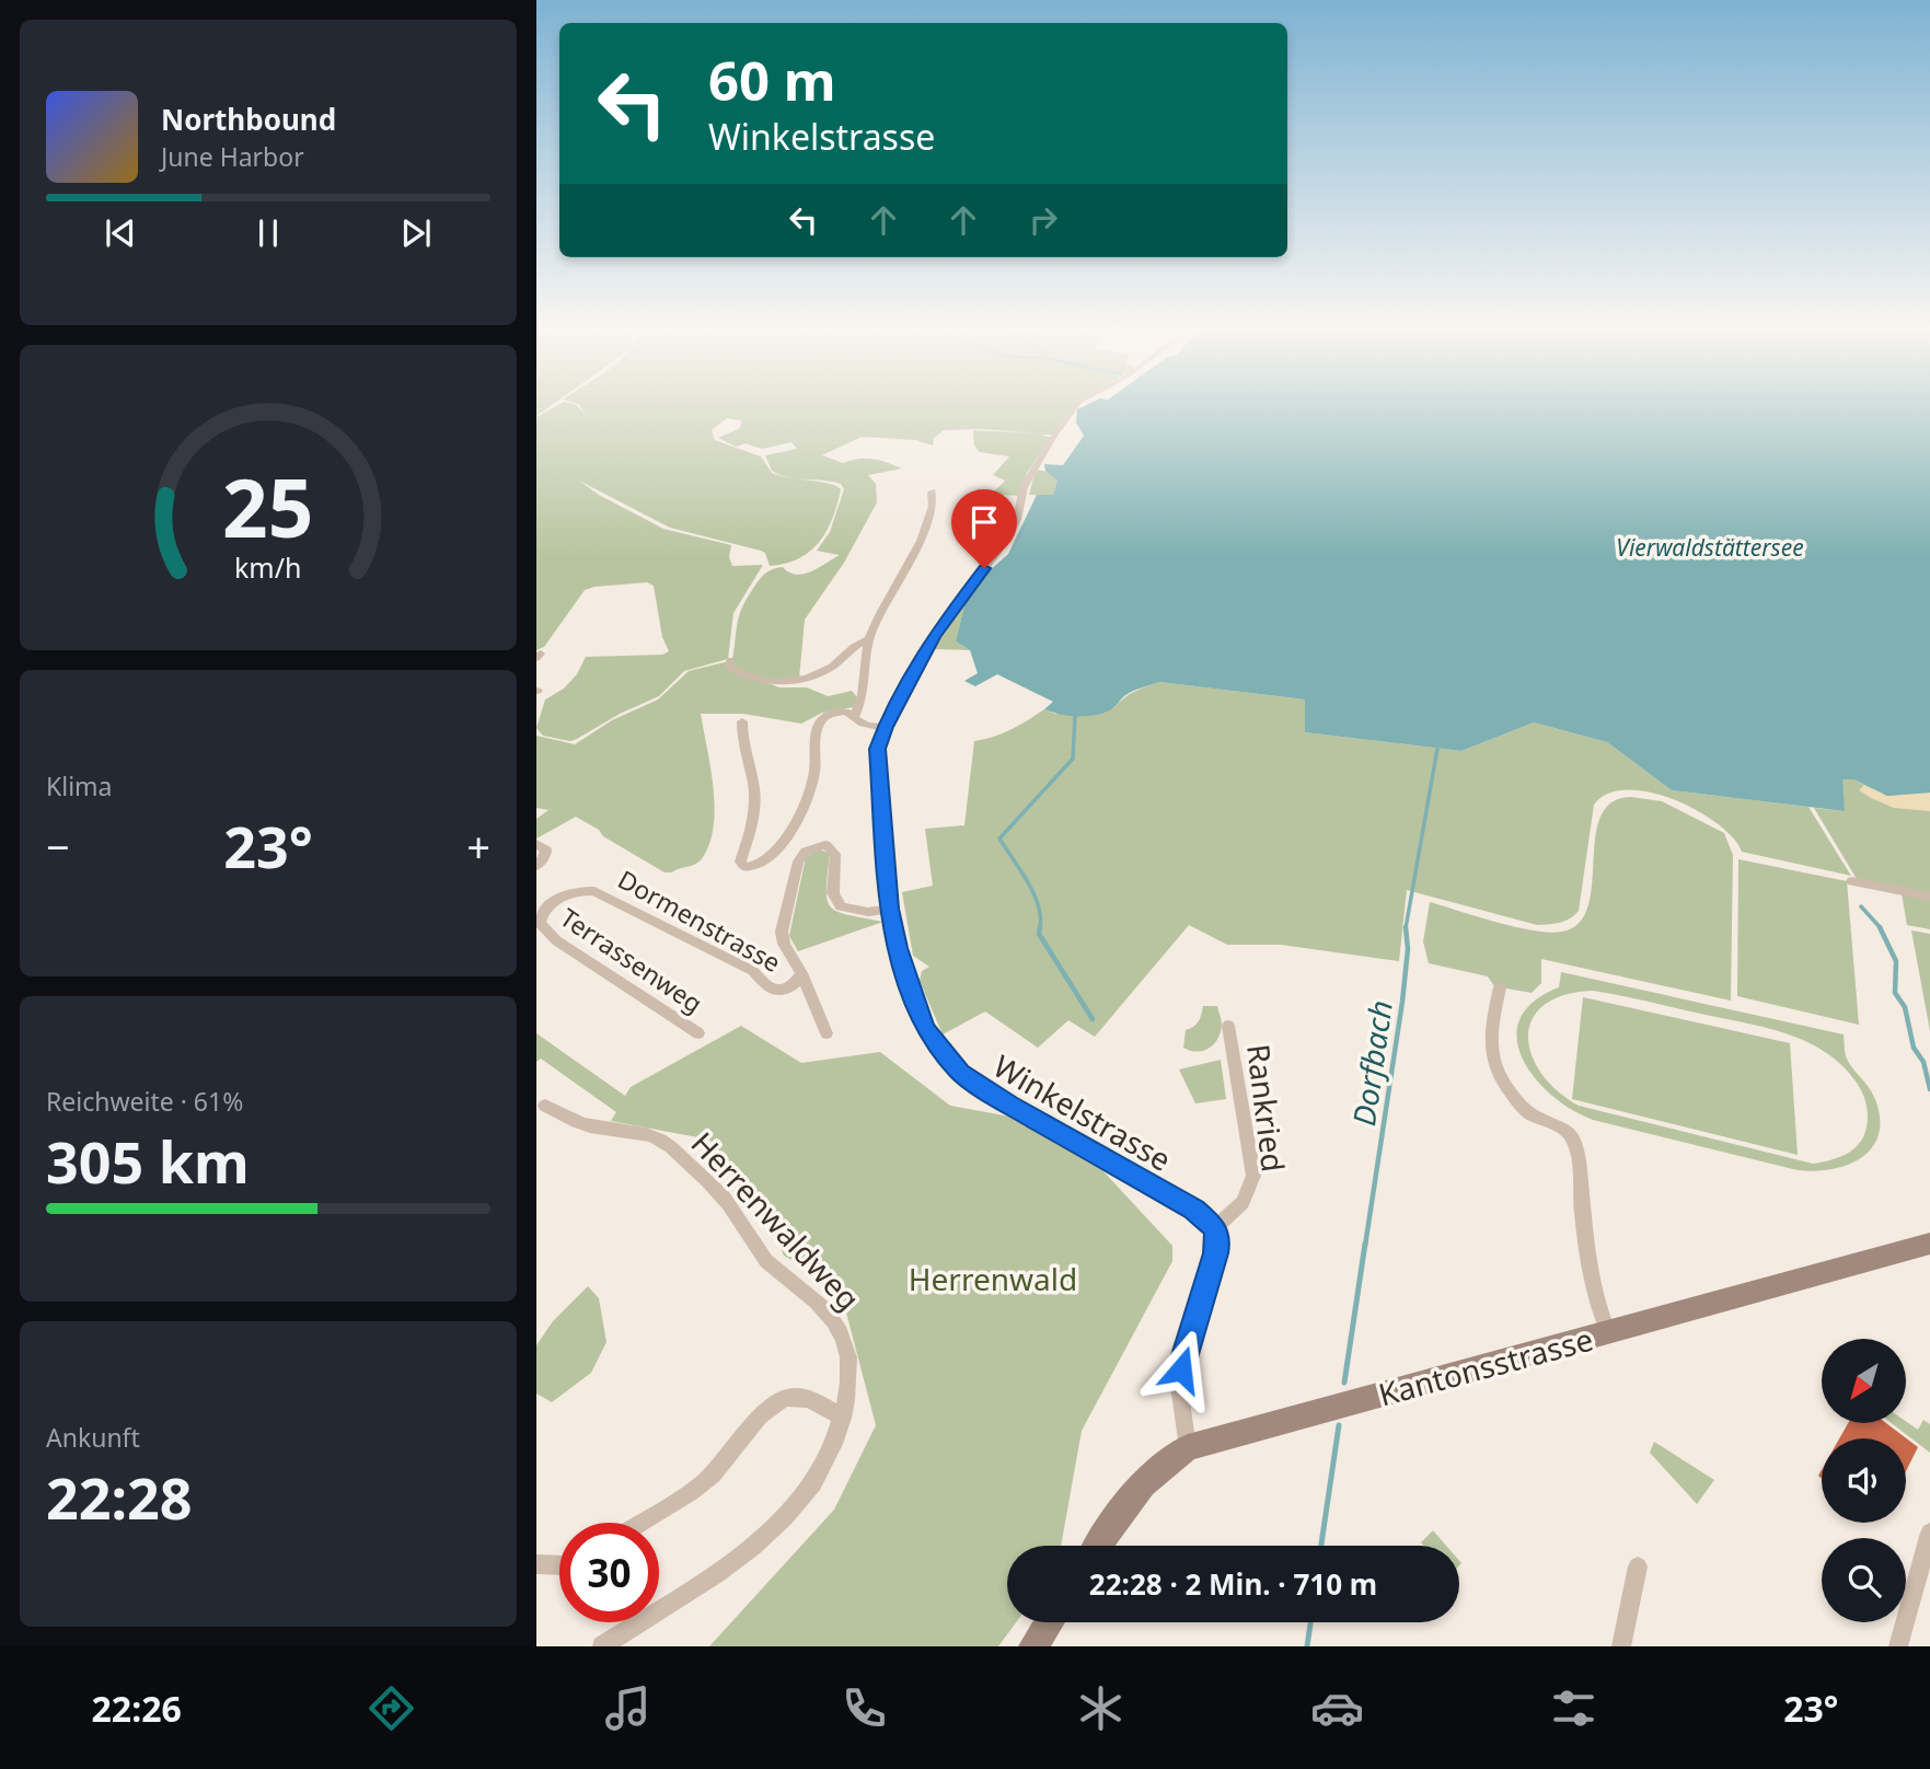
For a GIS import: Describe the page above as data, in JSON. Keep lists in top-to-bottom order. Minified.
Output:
{"streets":{"main road":["Kantonsstrasse"],"street":["Dormenstrasse","Terrassenweg","Rankried","Winkelstrasse","Herrenwaldweg"]},"crossings":[["Dormenstrasse","Terrassenweg"],["Dormenstrasse","Winkelstrasse"],["Rankried","Winkelstrasse"]],"water":["Vierwaldstättersee","Dorfbach"],"parks":["Herrenwald"],"north":"bottom left","page":{"turn":["60 m","Winkelstrasse"],"song":["Northbound","June Harbor"],"tile":["Klima",["Reichweite · 61%","305 km"],["Ankunft","22:28"]],"heat":["−","23°","+"],"limit":"30","trip":"22:28 · 2 Min. · 710 m","tabs":["22:26","23°"],"gauge":["25","km/h"]}}
